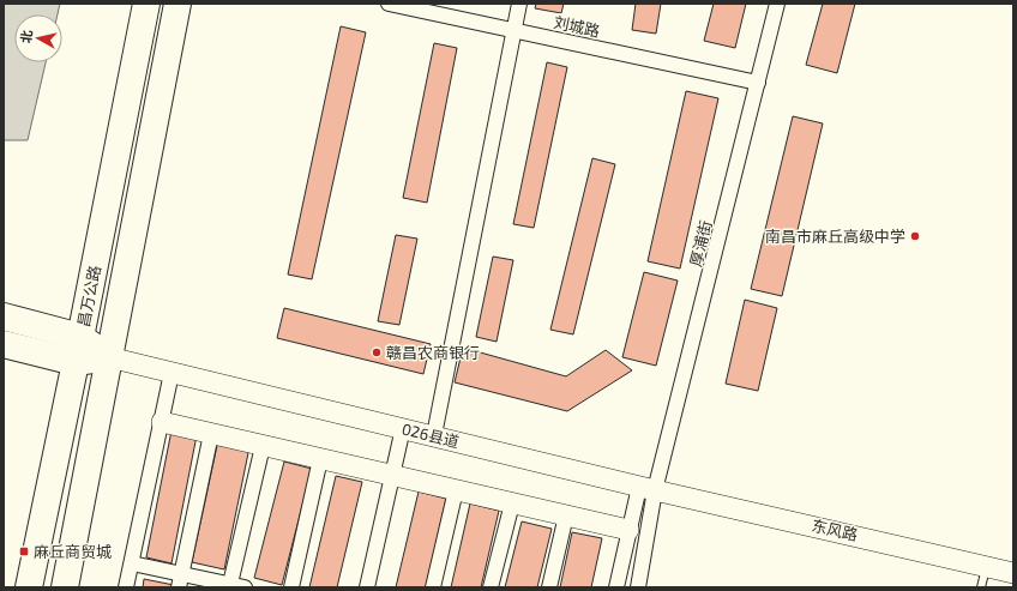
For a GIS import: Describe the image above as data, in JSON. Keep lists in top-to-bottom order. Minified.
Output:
{"streets":{"highway":["昌万公路"],"main road":["026县道","东风路"],"street":["刘城路","厚浦街"]},"crossings":[["刘城路","厚浦街"],["厚浦街","026县道"],["厚浦街","东风路"],["昌万公路","026县道"],["026县道","东风路"]],"places":{"other":["南昌市麻丘高级中学","赣昌农商银行"],"transit":["麻丘商贸城"]},"north":"left"}
